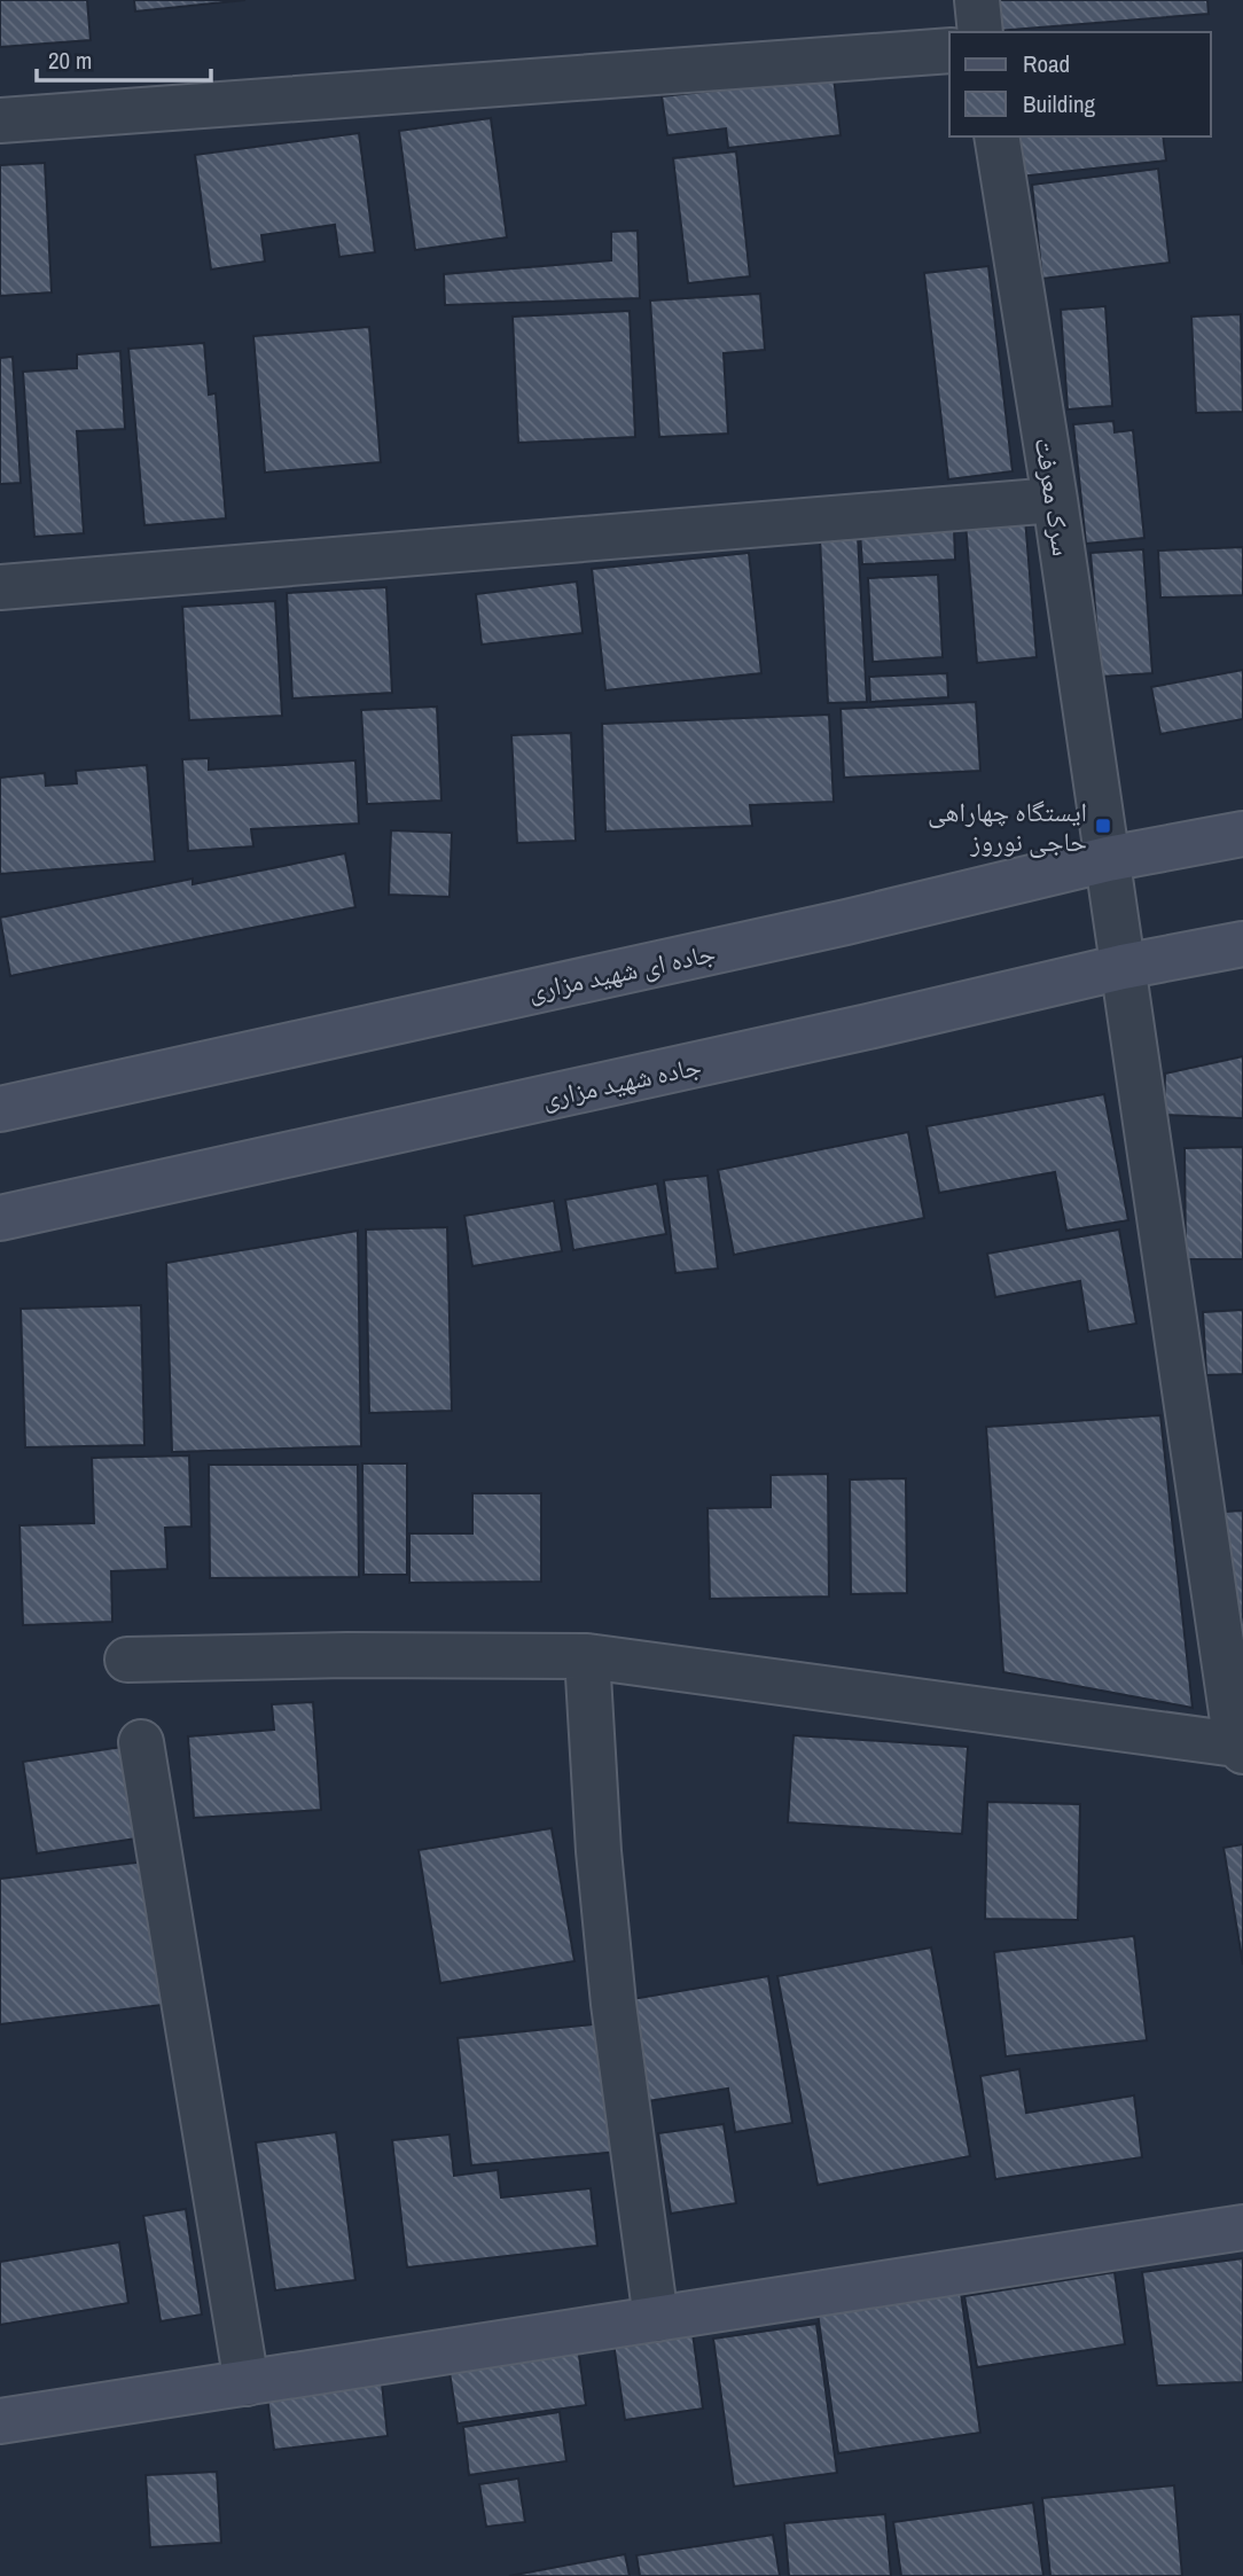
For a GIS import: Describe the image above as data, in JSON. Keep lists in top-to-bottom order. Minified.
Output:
{"streets":{"main road":["جاده ای شهید مزاری","جاده شهید مزاری"],"street":["سرک معرفت"]},"crossings":[["سرک معرفت","جاده ای شهید مزاری"],["سرک معرفت","جاده شهید مزاری"]],"places":{"transit":["ایستگاه چهاراهی حاجی نوروز"]},"legend":["Road","Building"],"scale_bar":"20 m"}
